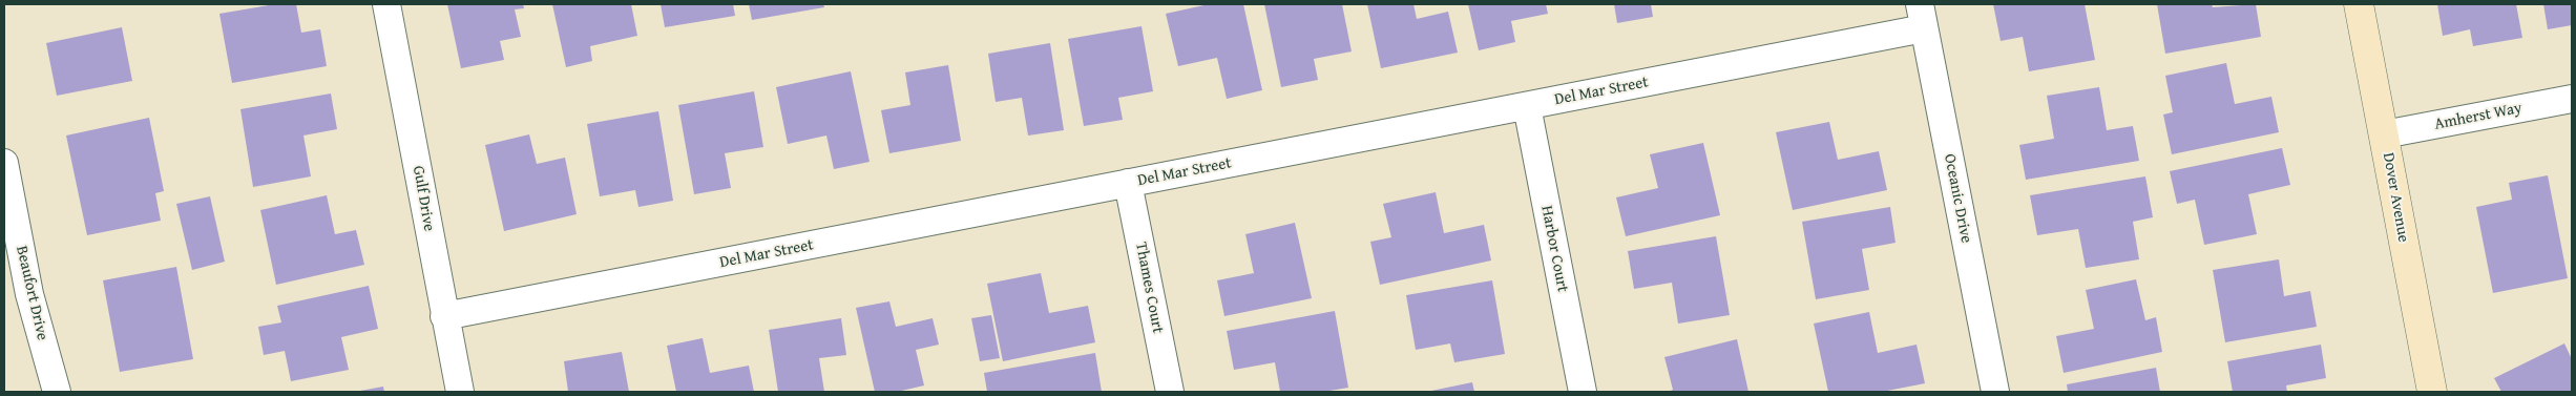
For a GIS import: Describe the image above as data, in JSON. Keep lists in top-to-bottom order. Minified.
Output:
{"streets":{"main road":["Dover Avenue"],"street":["Del Mar Street","Amherst Way","Gulf Drive","Oceanic Drive","Harbor Court","Thames Court","Beaufort Drive"]},"crossings":[["Del Mar Street","Gulf Drive"],["Del Mar Street","Oceanic Drive"],["Del Mar Street","Harbor Court"],["Del Mar Street","Thames Court"],["Amherst Way","Dover Avenue"]]}
